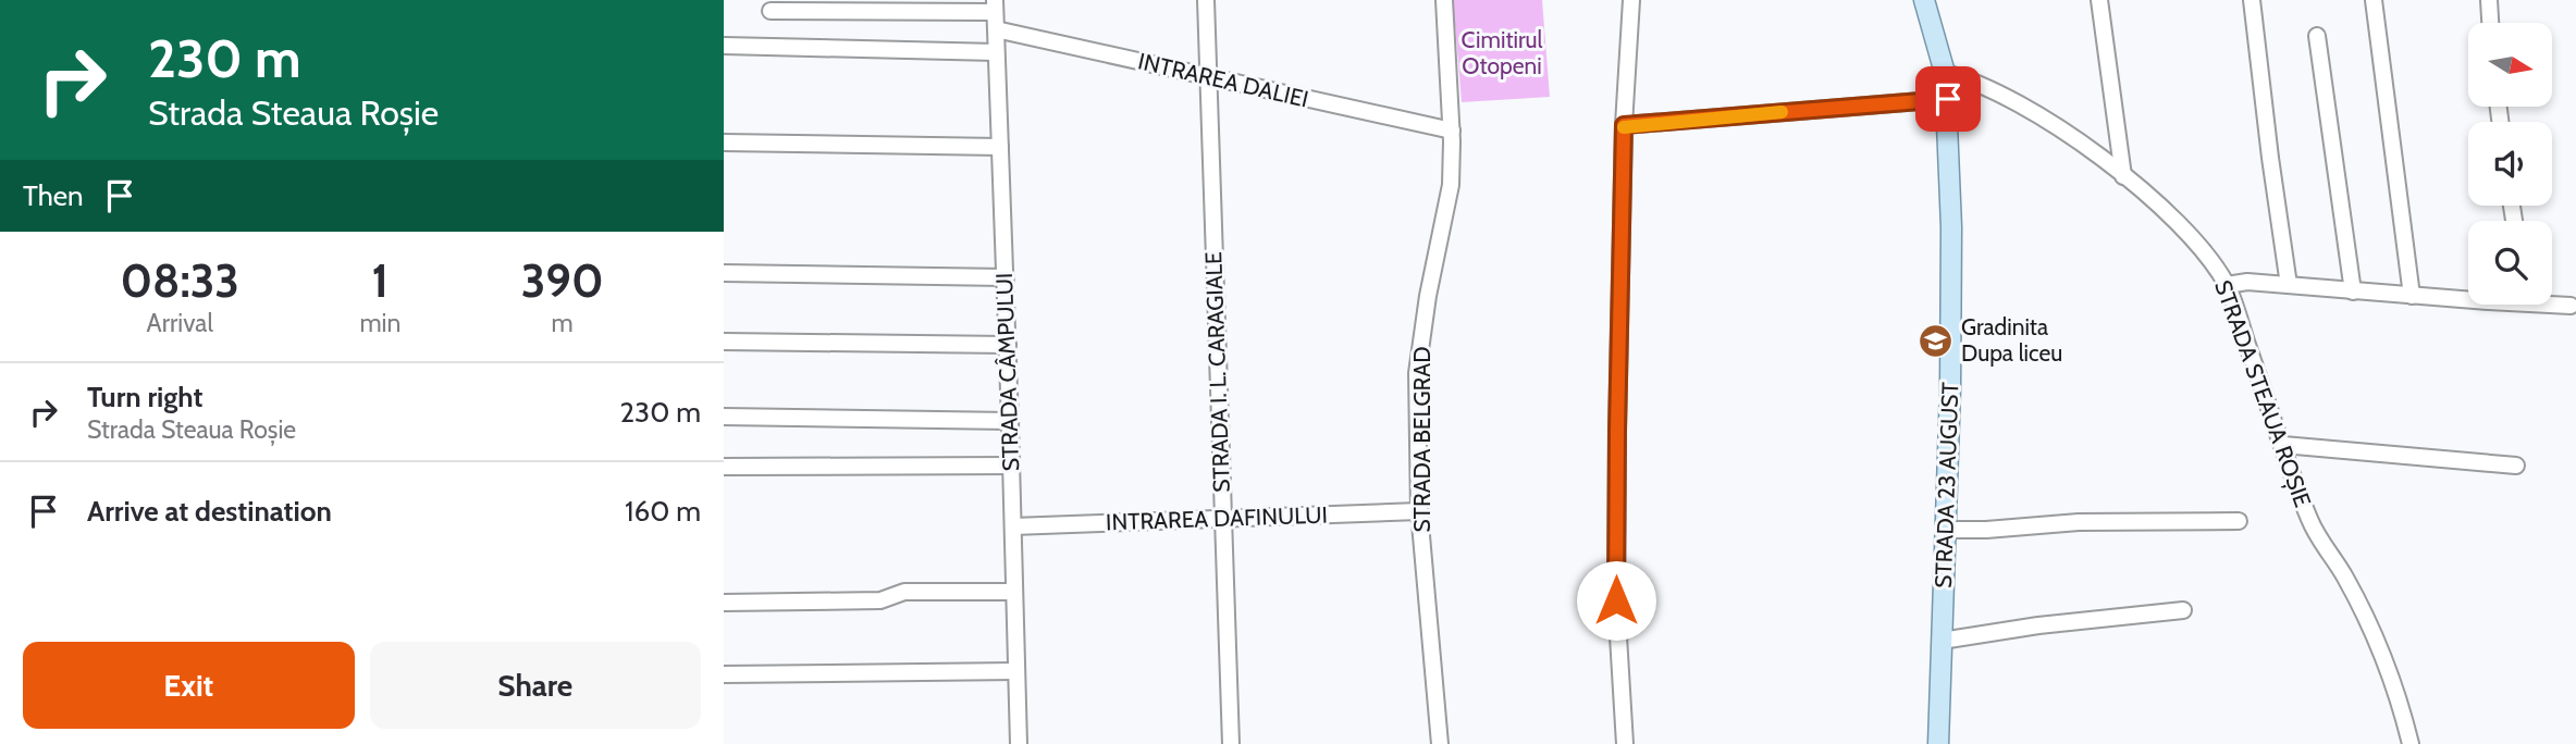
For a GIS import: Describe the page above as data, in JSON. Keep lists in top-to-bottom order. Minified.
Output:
{"streets":{"main road":["STRADA 23 AUGUST"],"street":["INTRAREA DALIEI","STRADA CÂMPULUI","STRADA I. L. CARAGIALE","STRADA STEAUA ROȘIE","STRADA BELGRAD","INTRAREA DAFINULUI"]},"crossings":[["INTRAREA DALIEI","STRADA CÂMPULUI"],["INTRAREA DALIEI","STRADA I. L. CARAGIALE"],["INTRAREA DALIEI","STRADA BELGRAD"],["STRADA CÂMPULUI","INTRAREA DAFINULUI"],["STRADA I. L. CARAGIALE","INTRAREA DAFINULUI"],["STRADA STEAUA ROȘIE","STRADA 23 AUGUST"],["STRADA BELGRAD","INTRAREA DAFINULUI"]],"parks":["Cimitirul Otopeni"],"places":{"school or university":["Gradinita Dupa liceu"]},"north":"right","page":{"turn":["230 m","Strada Steaua Roșie"],"then":"Then","eta":["08:33","Arrival","1","min","390","m"],"list":[{"name":"Turn right","note":"Strada Steaua Roșie","value":"230 m"},{"name":"Arrive at destination","value":"160 m"}],"buttons":["Exit","Share"]}}
